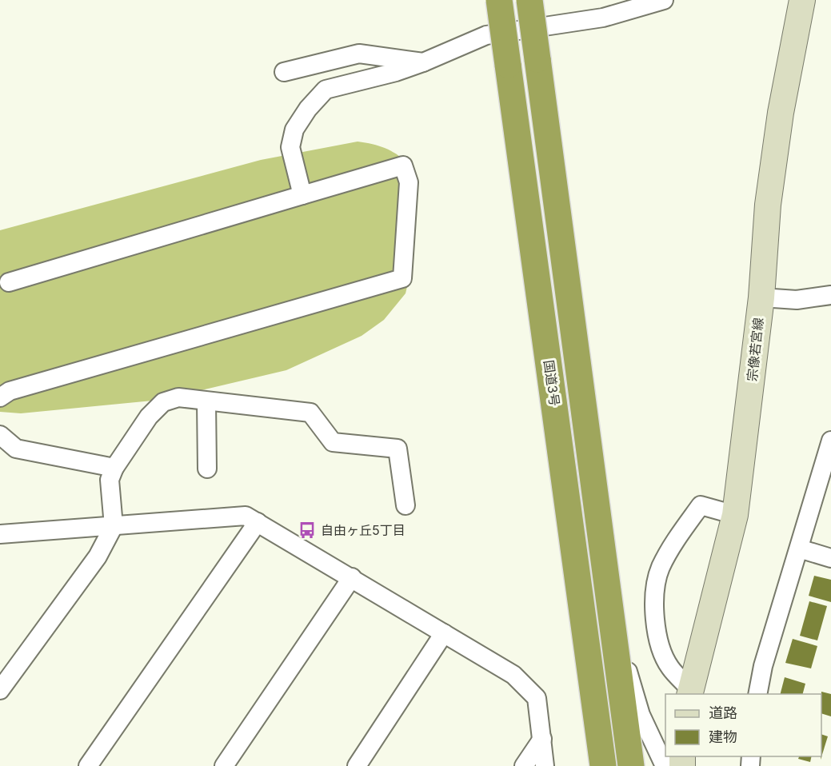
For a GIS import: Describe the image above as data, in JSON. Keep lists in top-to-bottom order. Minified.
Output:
{"streets":{"highway":["国道3号"],"main road":["宗像若宮線"]},"places":{"bus stop":["自由ヶ丘5丁目"]},"legend":["道路","建物"]}
